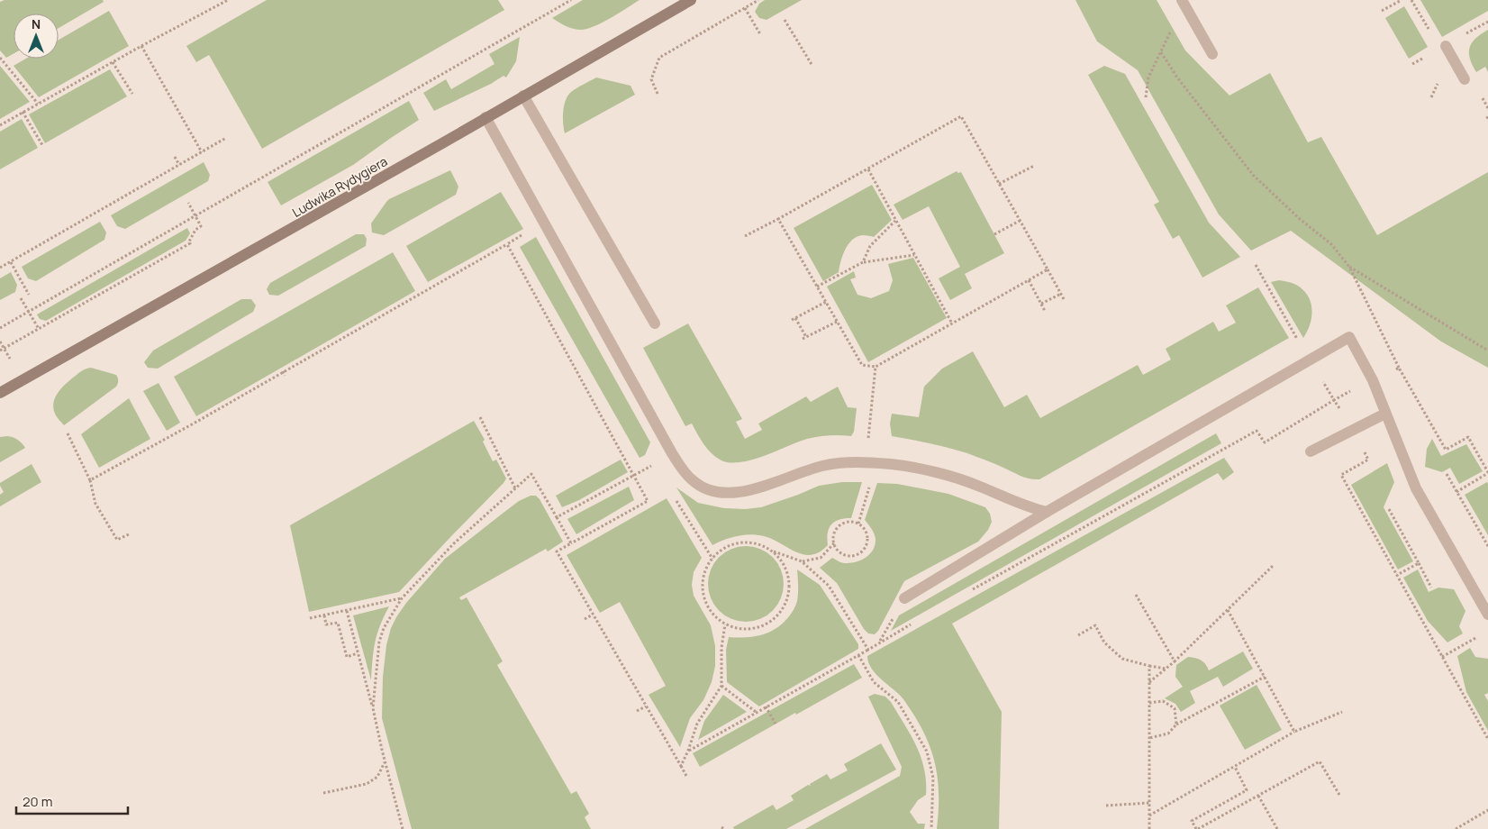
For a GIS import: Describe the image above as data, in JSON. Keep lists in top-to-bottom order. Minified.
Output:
{"streets":{"street":["Ludwika Rydygiera"]},"scale_bar":"20 m","north":"top"}
